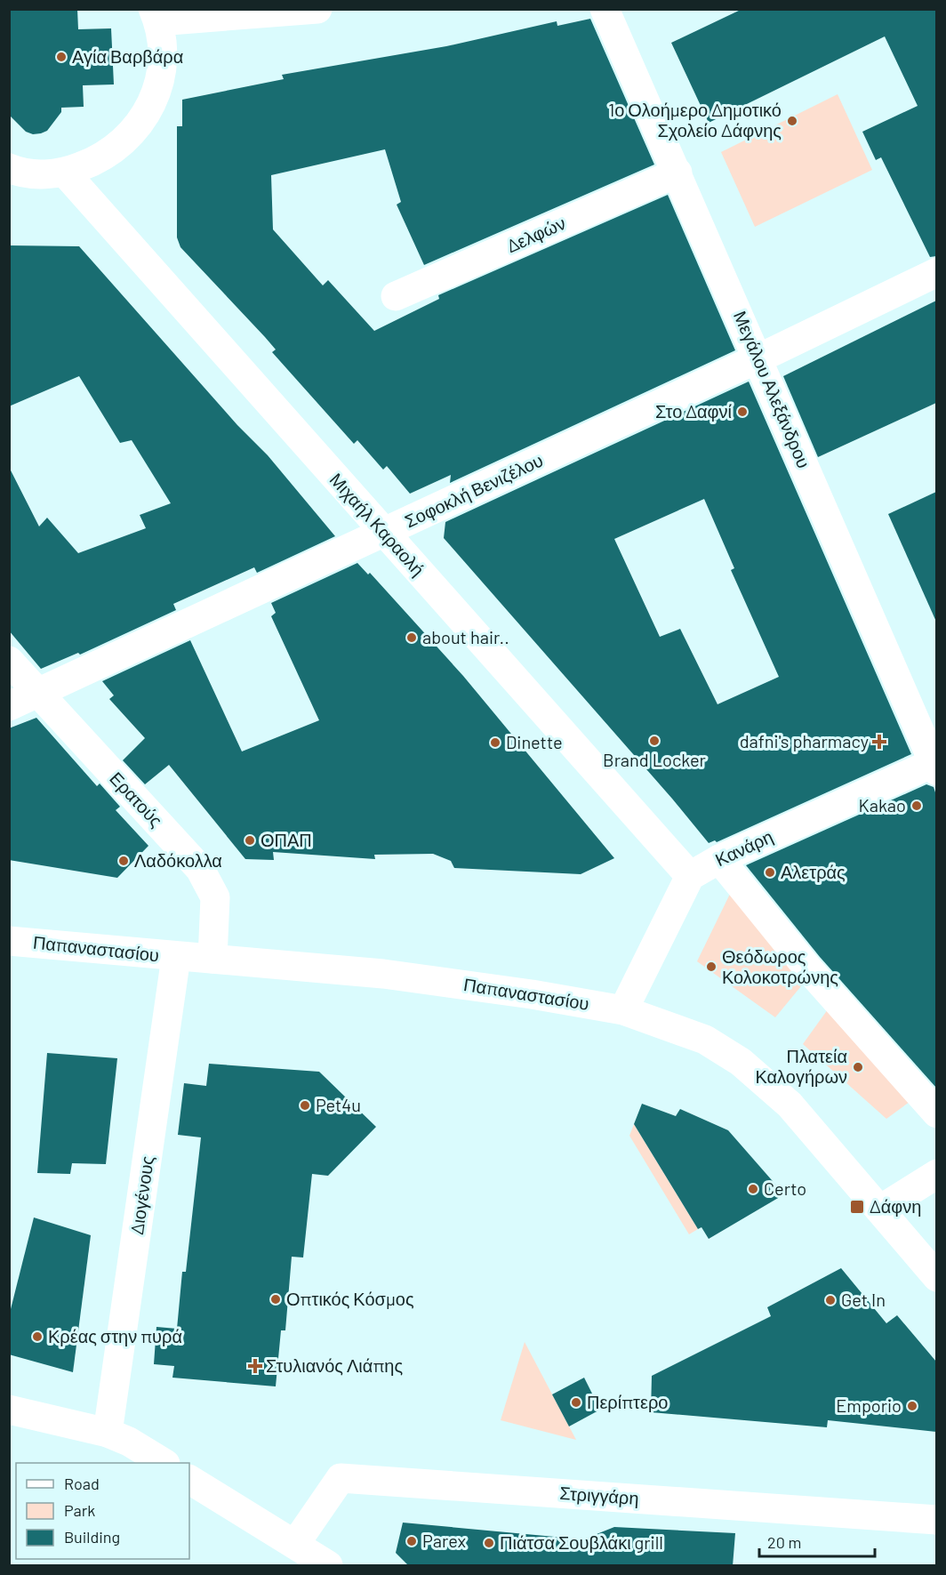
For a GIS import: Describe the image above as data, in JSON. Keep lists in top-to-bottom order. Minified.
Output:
{"streets":{"street":["Δελφών","Μεγάλου Αλεξάνδρου","Σοφοκλή Βενιζέλου","Μιχαήλ Καραολή","Ερατούς","Κανάρη","Παπαναστασίου","Διογένους","Στριγγάρη"]},"crossings":[["Δελφών","Μεγάλου Αλεξάνδρου"],["Μεγάλου Αλεξάνδρου","Σοφοκλή Βενιζέλου"],["Μεγάλου Αλεξάνδρου","Κανάρη"],["Σοφοκλή Βενιζέλου","Μιχαήλ Καραολή"],["Σοφοκλή Βενιζέλου","Ερατούς"],["Μιχαήλ Καραολή","Κανάρη"],["Ερατούς","Παπαναστασίου"],["Παπαναστασίου","Διογένους"]],"places":{"other":["Αγία Βαρβάρα","1ο Ολοήμερο Δημοτικό Σχολείο Δάφνης","Στο Δαφνί","about hair..","Brand Locker","Dinette","Kakao","ΟΠΑΠ","Λαδόκολλα","Αλετράς","Θεόδωρος Κολοκοτρώνης","Πλατεία Καλογήρων","Pet4u","Certo","Οπτικός Κόσμος","Get In","Κρέας στην πυρά","Περίπτερο","Emporio","Parex","Πιάτσα Σουβλάκι grill"],"health":["dafni's pharmacy","Στυλιανός Λιάπης"],"transit":["Δάφνη"]},"legend":["Road","Park","Building"],"scale_bar":"20 m"}
